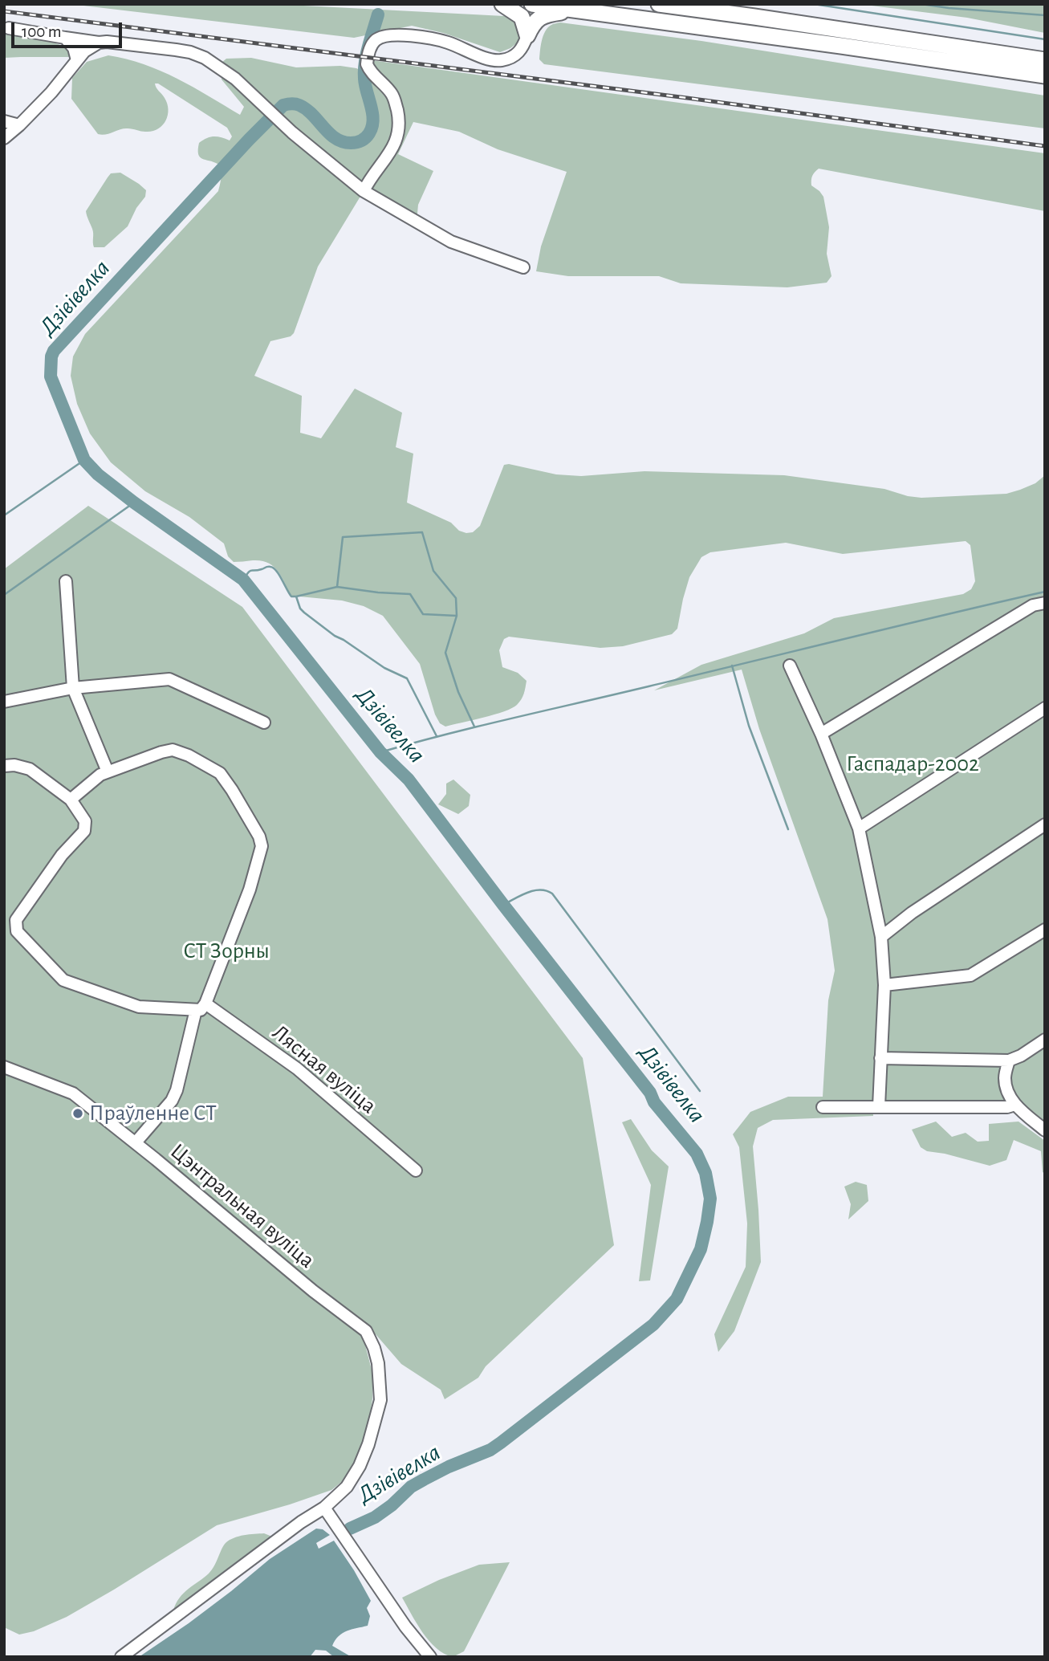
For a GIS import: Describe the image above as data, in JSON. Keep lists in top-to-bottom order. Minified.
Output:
{"streets":{"street":["Лясная вуліца","Цэнтральная вуліца"]},"water":["Дзівівелка"],"parks":["Гаспадар-2002","СТ Зорны"],"places":["Праўленне СТ"],"scale_bar":"100 m"}
